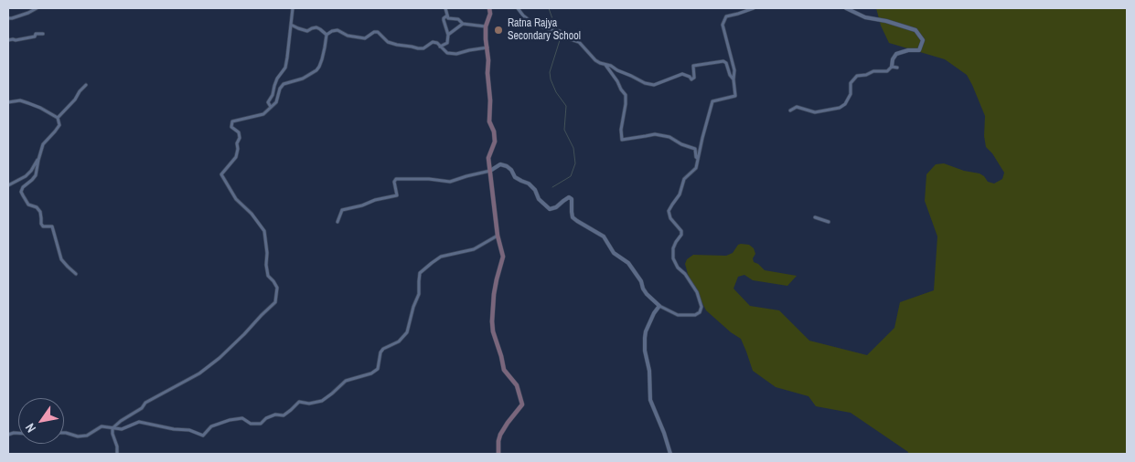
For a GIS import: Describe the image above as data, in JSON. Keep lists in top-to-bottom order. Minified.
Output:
{"places":["Ratna Rajya Secondary School"],"north":"bottom left"}
